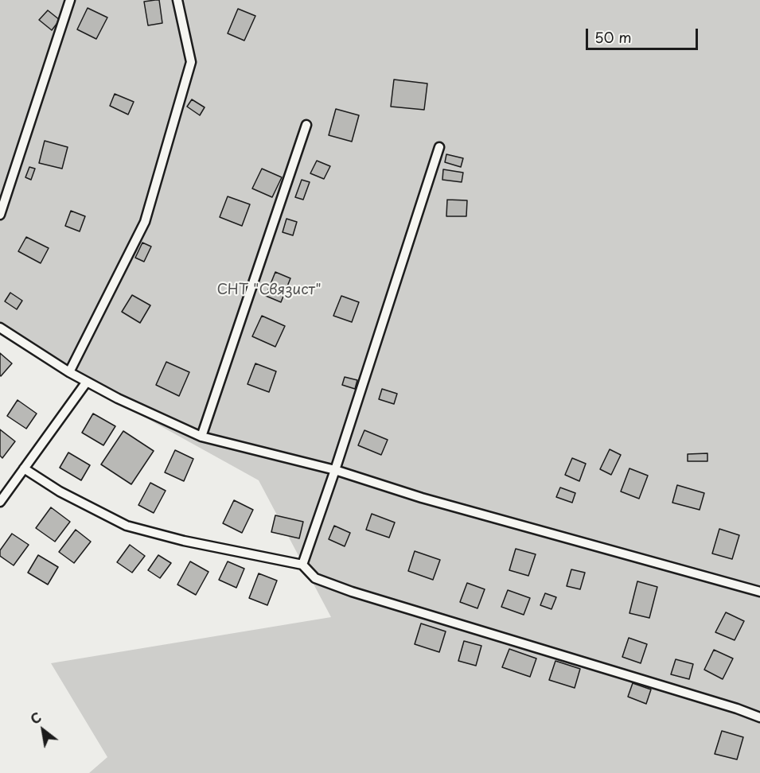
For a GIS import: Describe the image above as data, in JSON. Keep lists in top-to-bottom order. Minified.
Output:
{"parks":["СНТ \"Связист\""],"scale_bar":"50 m","north":"top left"}
